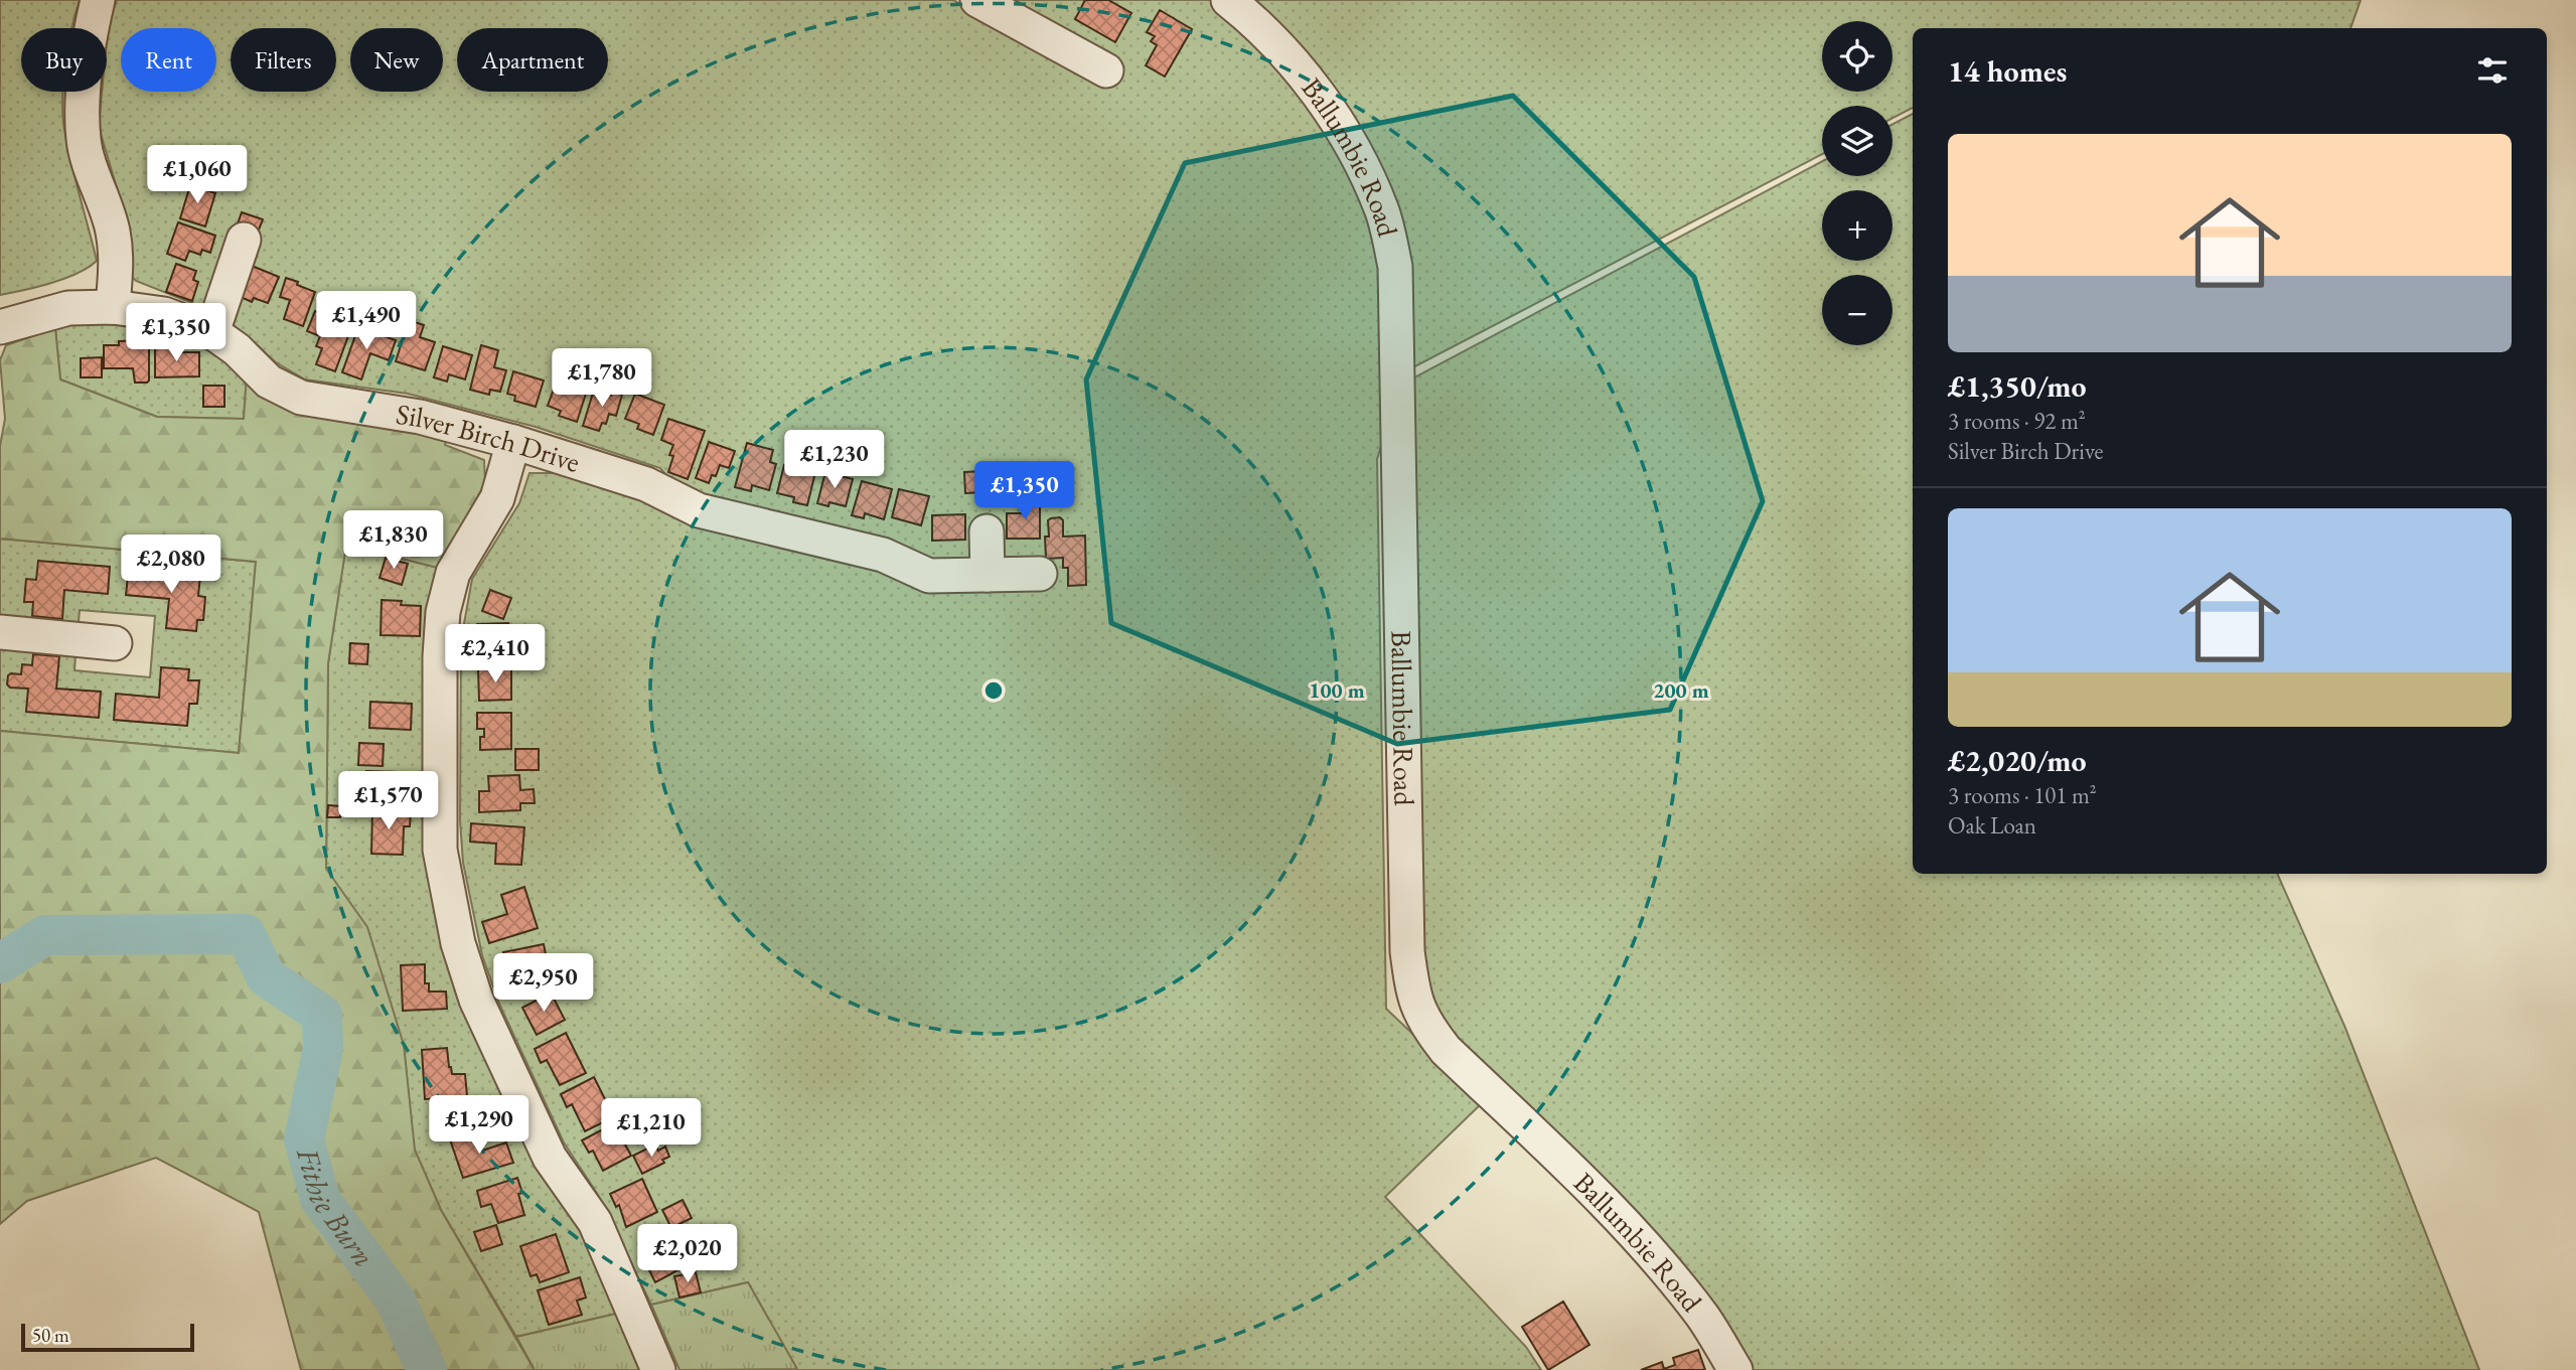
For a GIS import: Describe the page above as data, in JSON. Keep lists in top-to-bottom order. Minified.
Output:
{"streets":{"street":["Ballumbie Road","Silver Birch Drive"]},"water":["Fithie Burn"],"scale_bar":"50 m","page":{"map_buttons":["+","−"],"chip":["Buy","Rent","Filters","New","Apartment"],"heading":"14 homes","list":[{"name":"£1,350/mo","note":"3 rooms · 92 m² · Silver Birch Drive"},{"name":"£2,020/mo","note":"3 rooms · 101 m² · Oak Loan"}],"price":["£1,060","£1,490","£1,350","£1,780","£1,230","£1,350","£1,830","£2,080","£2,410","£1,570","£2,950","£1,290","£1,210","£2,020"],"scale":"50 m"},"rings":["100 m","200 m"]}
